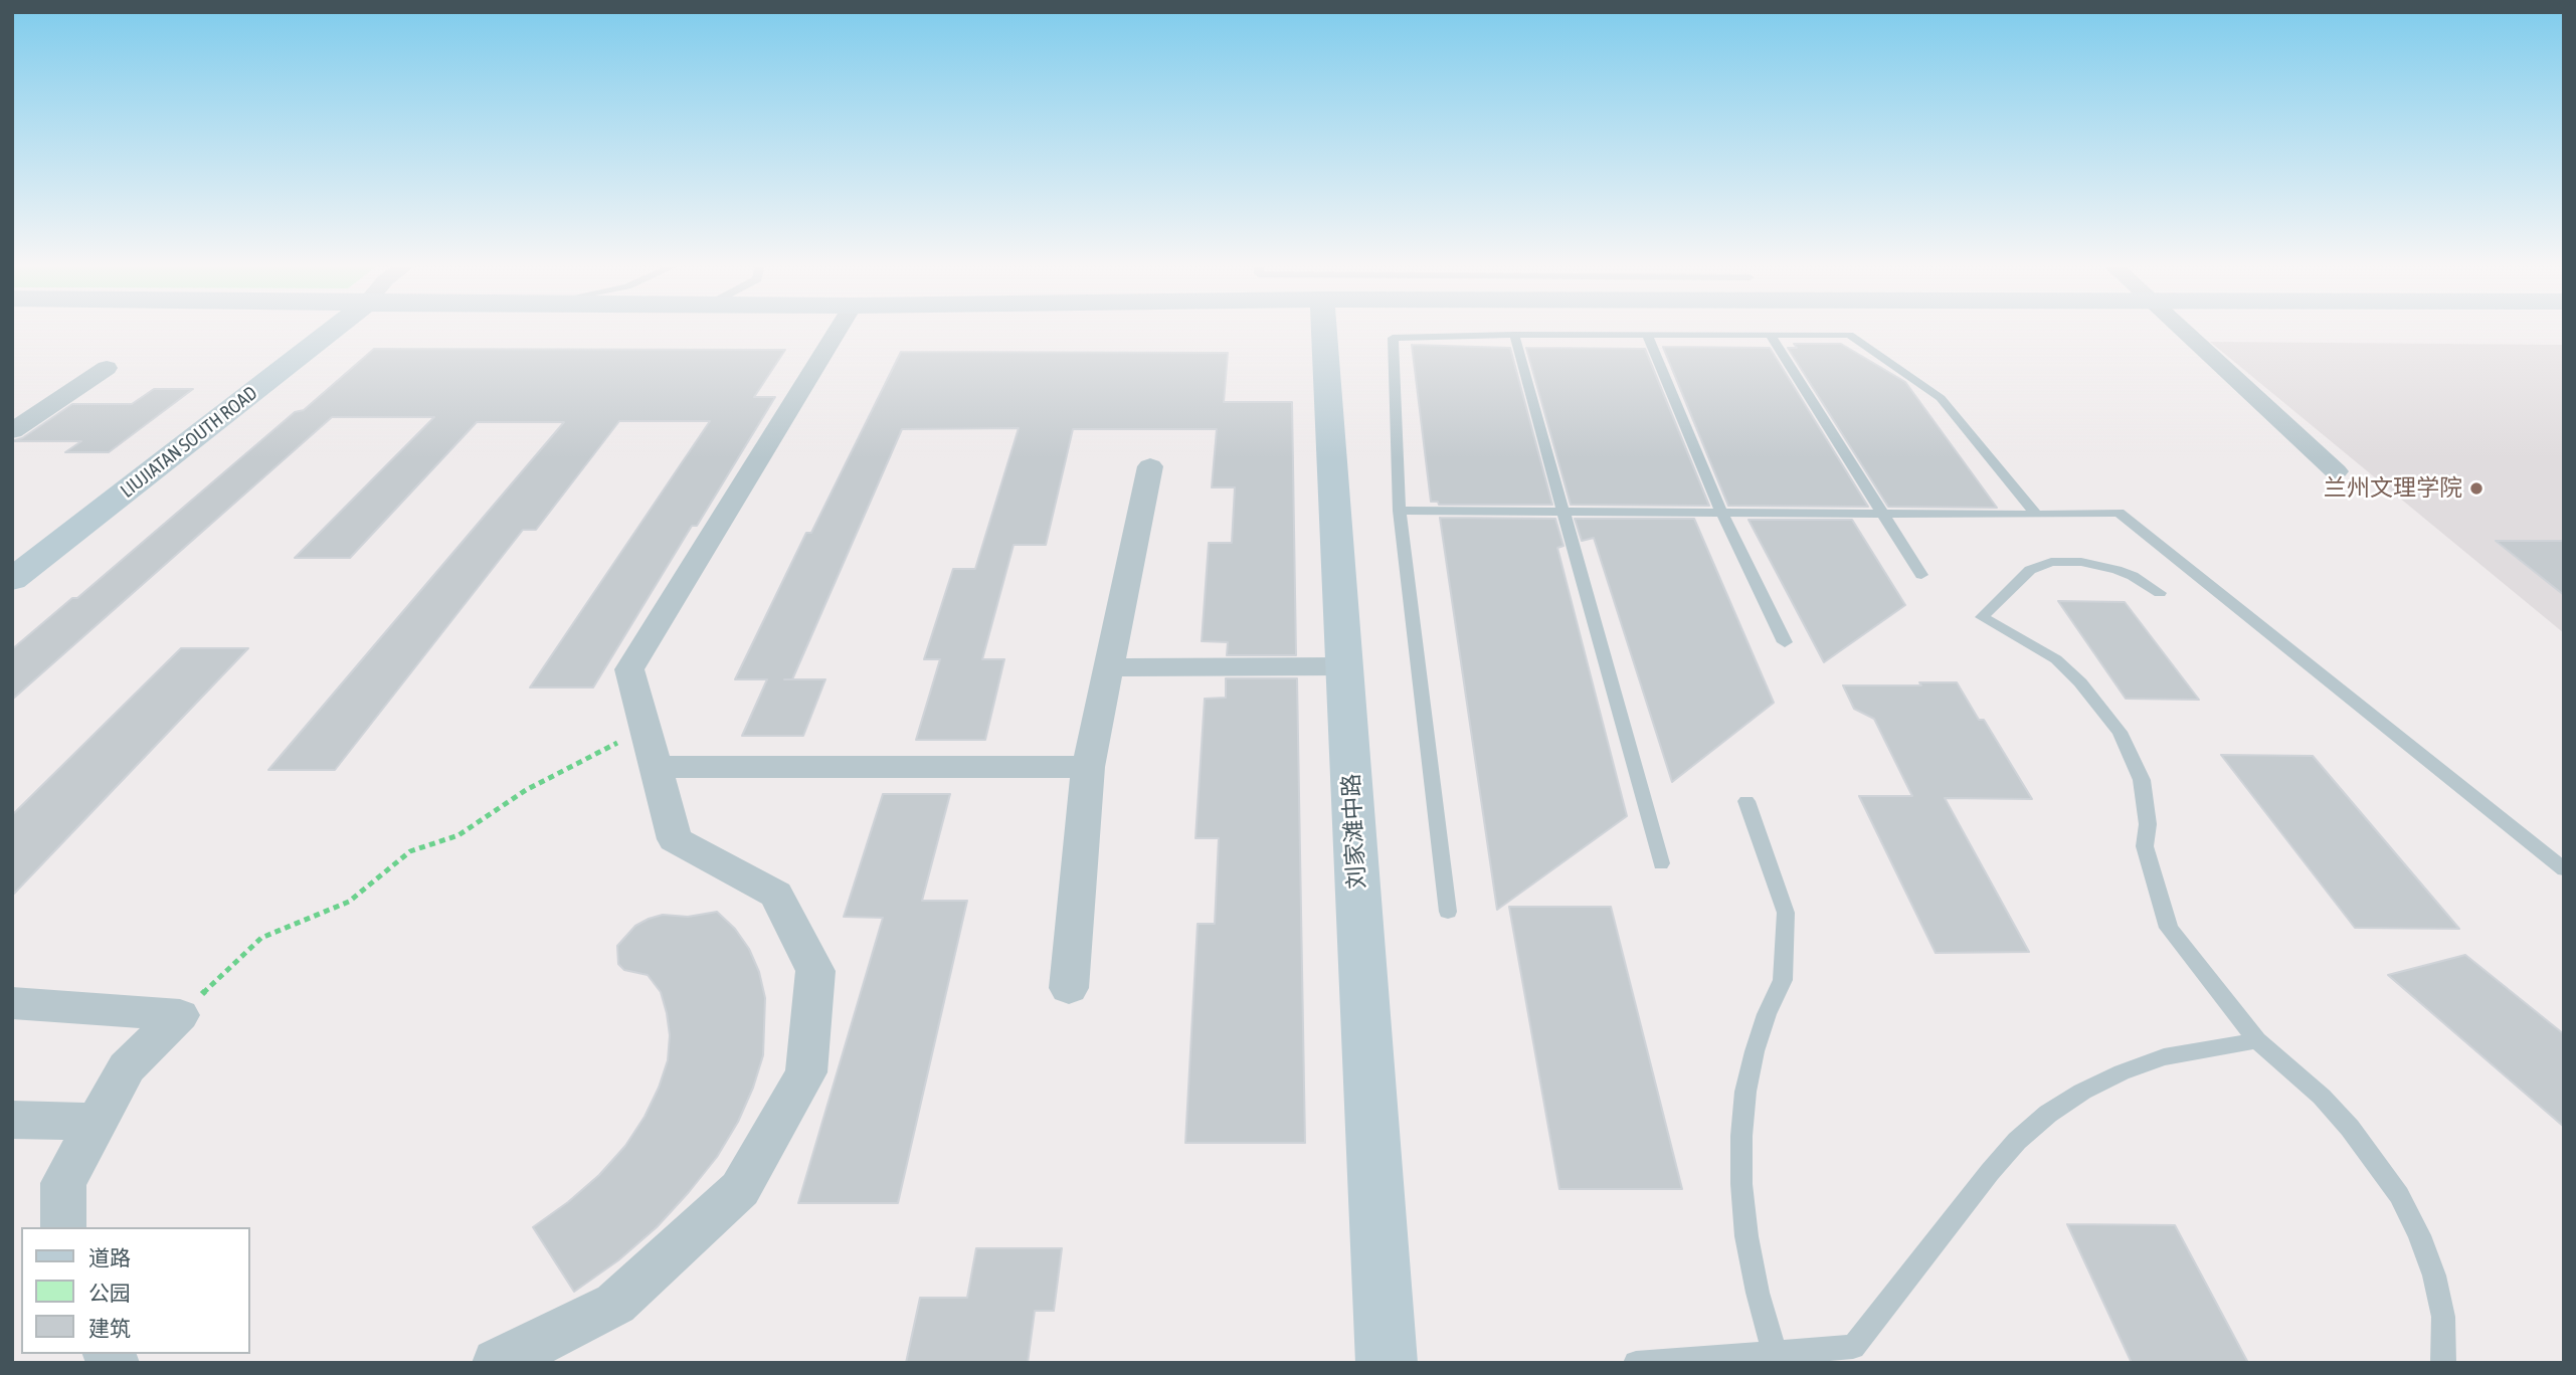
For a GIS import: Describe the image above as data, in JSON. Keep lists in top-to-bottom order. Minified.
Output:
{"streets":{"main road":["LIUJIATAN SOUTH ROAD","刘家滩中路"]},"places":["兰州文理学院"],"legend":["道路","公园","建筑"]}
